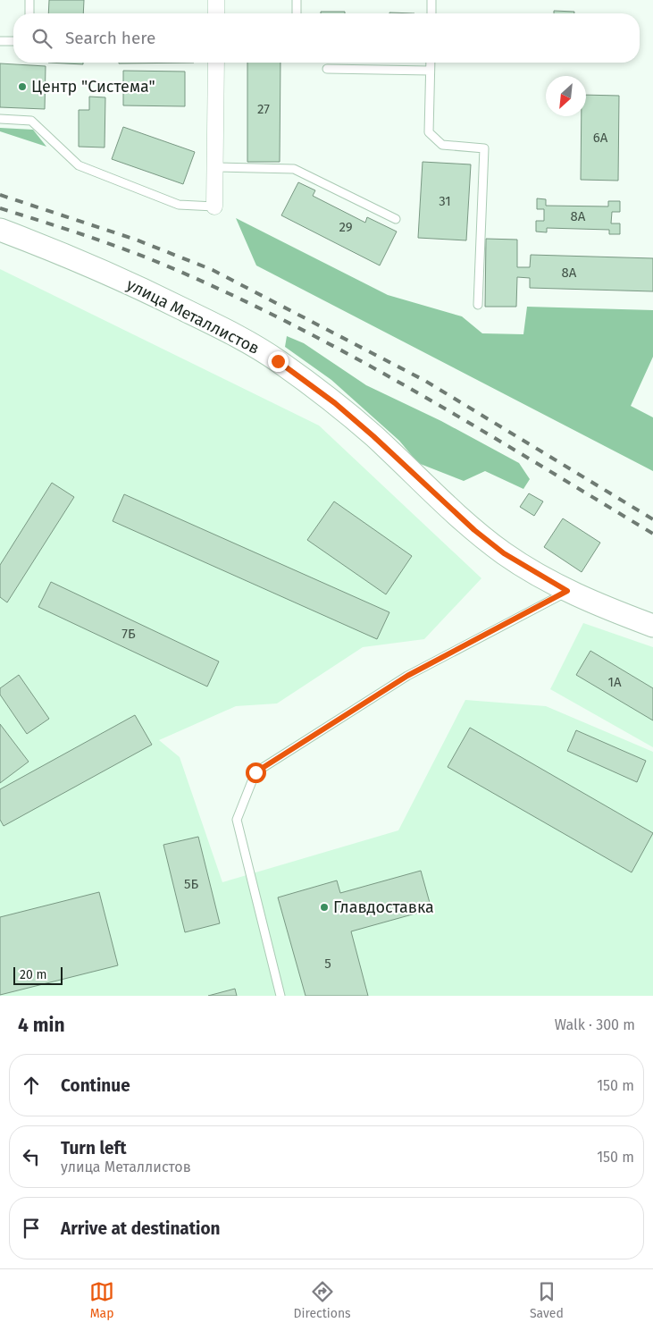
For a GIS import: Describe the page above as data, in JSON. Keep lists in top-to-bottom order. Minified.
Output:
{"streets":{"main road":["улица Металлистов"]},"places":["Центр \"Система\"","Главдоставка"],"house_numbers":["27","6А","31","8А","29","8А","7Б","1А","5Б","5"],"scale_bar":"20 m","north":"bottom left","page":{"search":"Search here","scale":"20 m","heading":["4 min","Walk · 300 m"],"list":[["Continue","150 m"],["Turn left","улица Металлистов","150 m"],"Arrive at destination"],"nav":["Map","Directions","Saved"]}}
